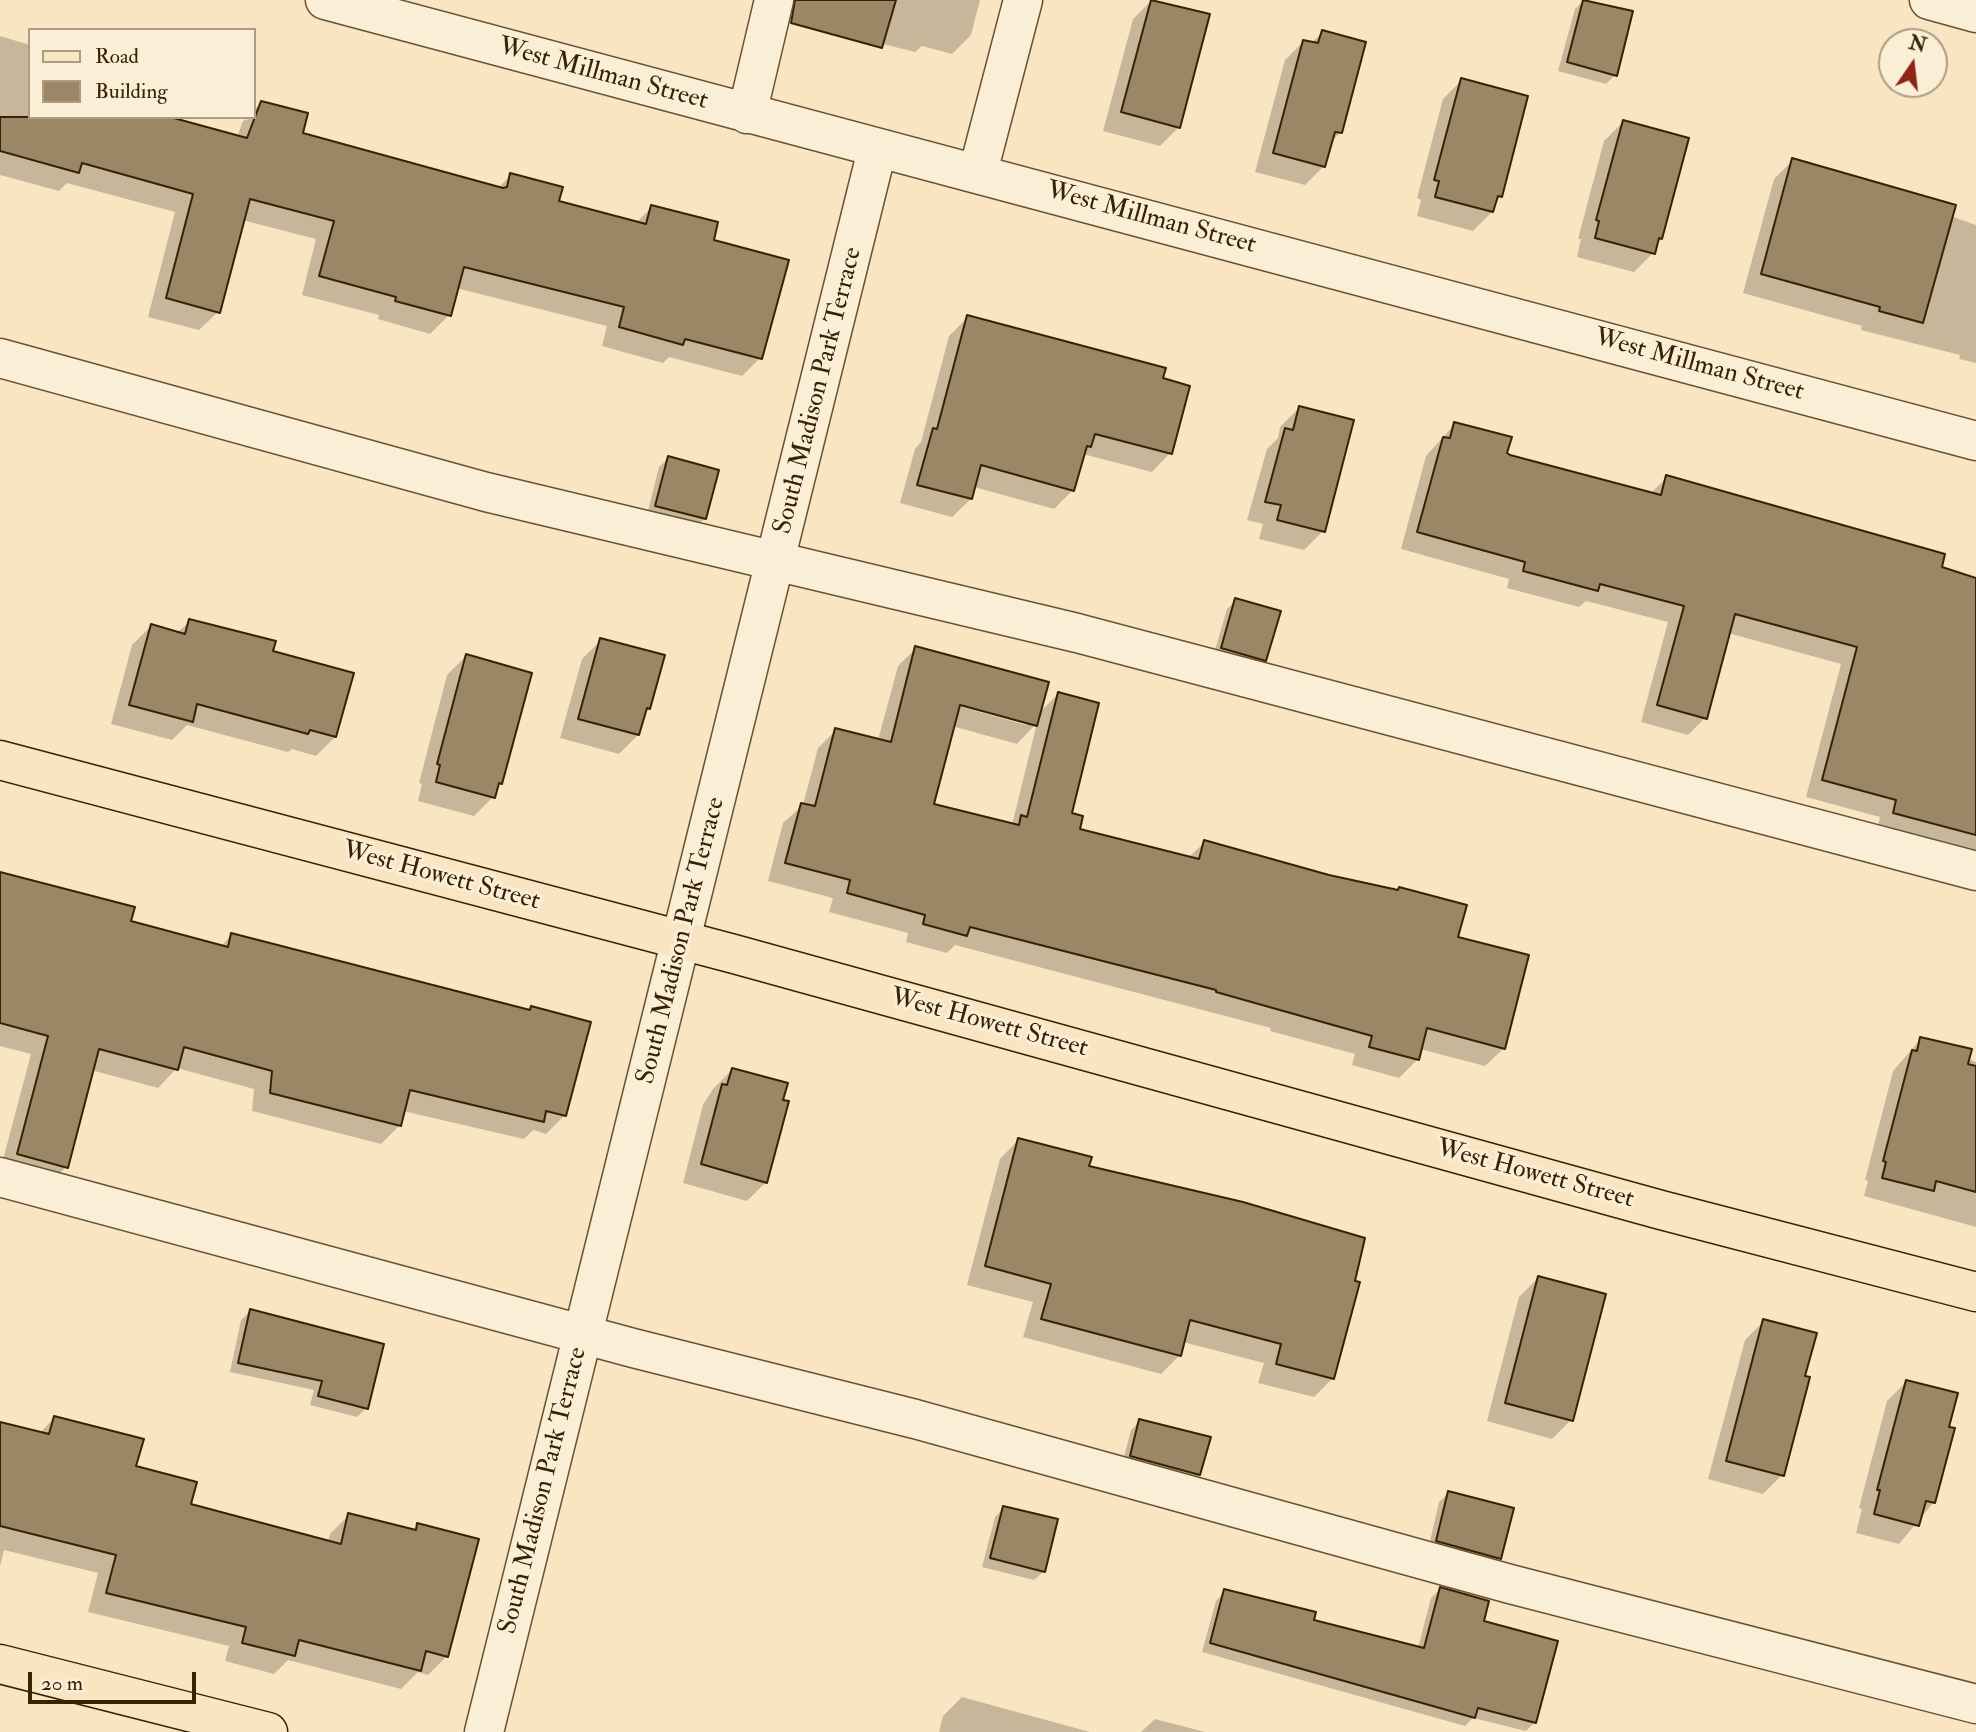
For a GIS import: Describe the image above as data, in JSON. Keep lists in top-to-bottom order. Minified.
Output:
{"streets":{"main road":["West Howett Street"],"street":["West Millman Street","South Madison Park Terrace"]},"crossings":[["West Millman Street","South Madison Park Terrace"],["South Madison Park Terrace","West Howett Street"]],"legend":["Road","Building"],"scale_bar":"20 m","north":"top"}
